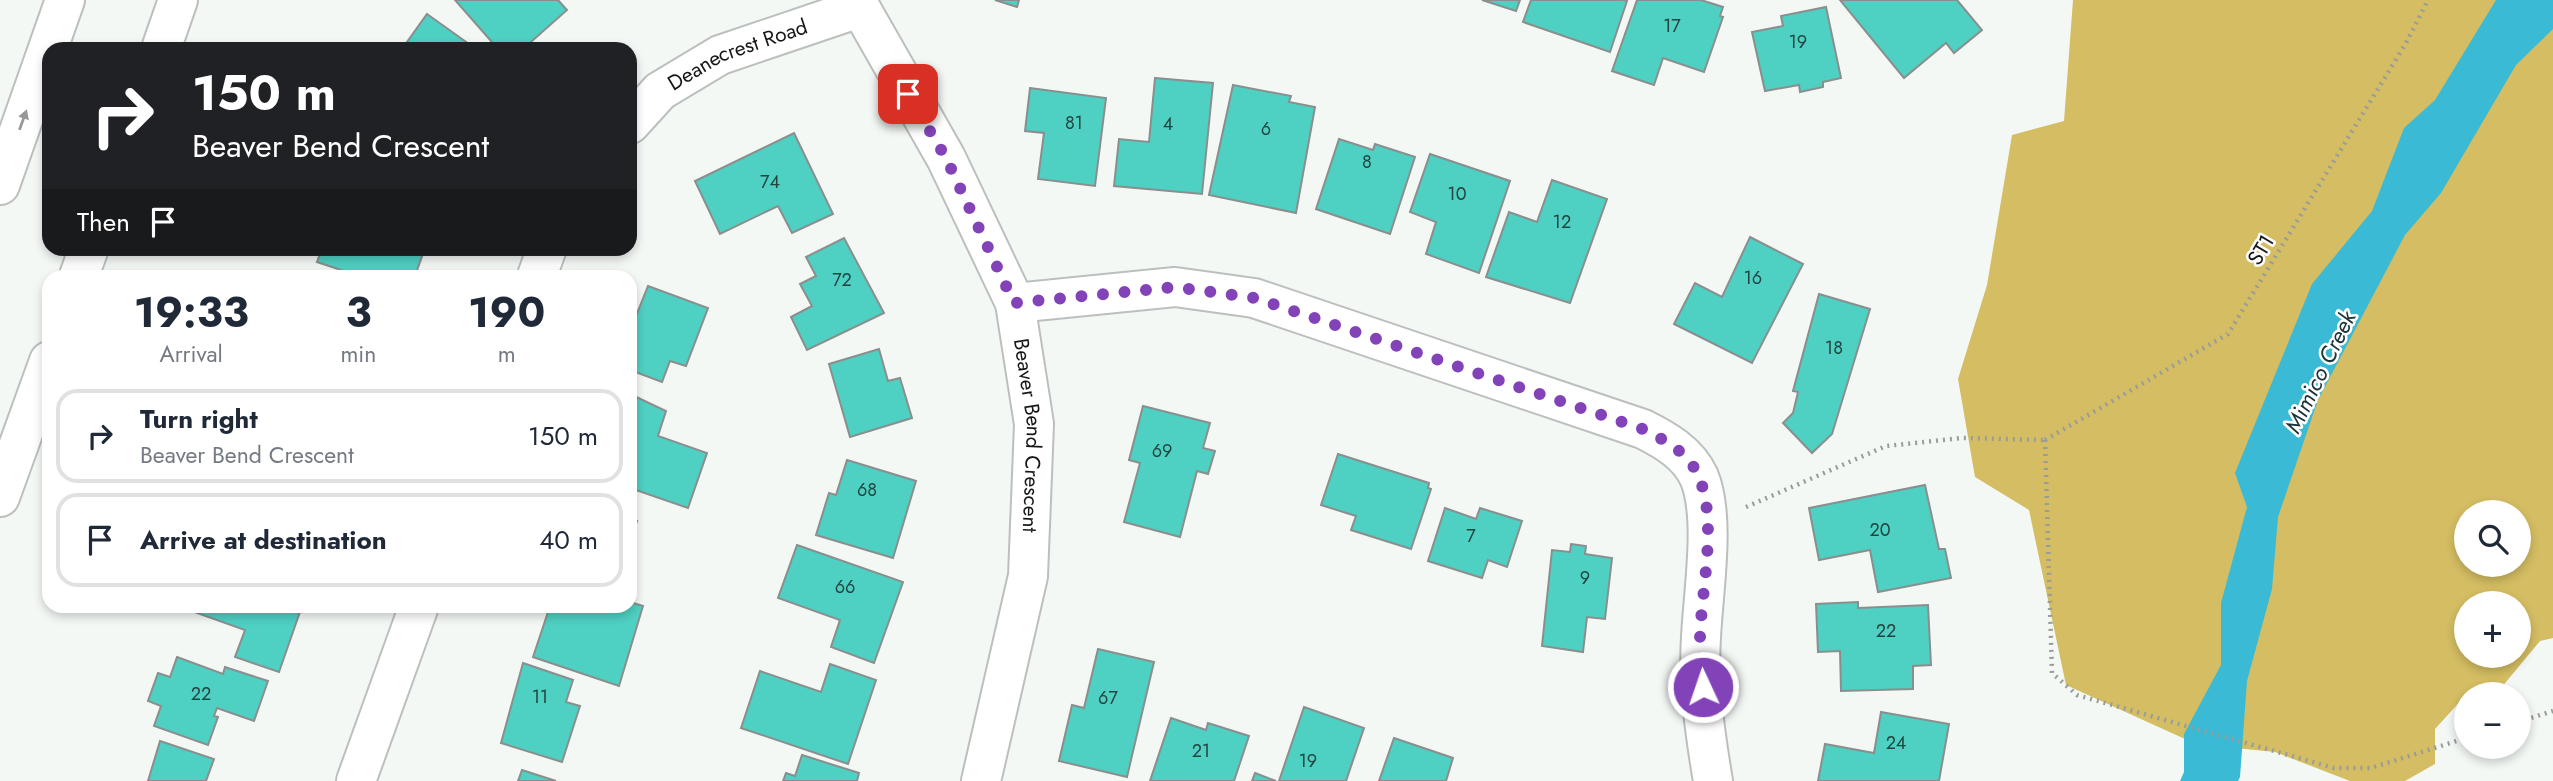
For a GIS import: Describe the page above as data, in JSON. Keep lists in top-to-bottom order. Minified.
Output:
{"streets":{"main road":["Deanecrest Road","Beaver Bend Crescent"],"path":["ST1"]},"crossings":[["Deanecrest Road","Beaver Bend Crescent"]],"water":["Mimico Creek"],"house_numbers":["17","19","81","4","6","8","74","10","12","16","72","18","69","68","20","7","9","66","22","22","11","67","24","21","19"],"page":{"turn":["150 m","Beaver Bend Crescent"],"then":"Then","eta":["19:33","Arrival","3","min","190","m"],"list":[{"name":"Turn right","note":"Beaver Bend Crescent","value":"150 m"},{"name":"Arrive at destination","value":"40 m"}],"map_buttons":["+","−"]}}
